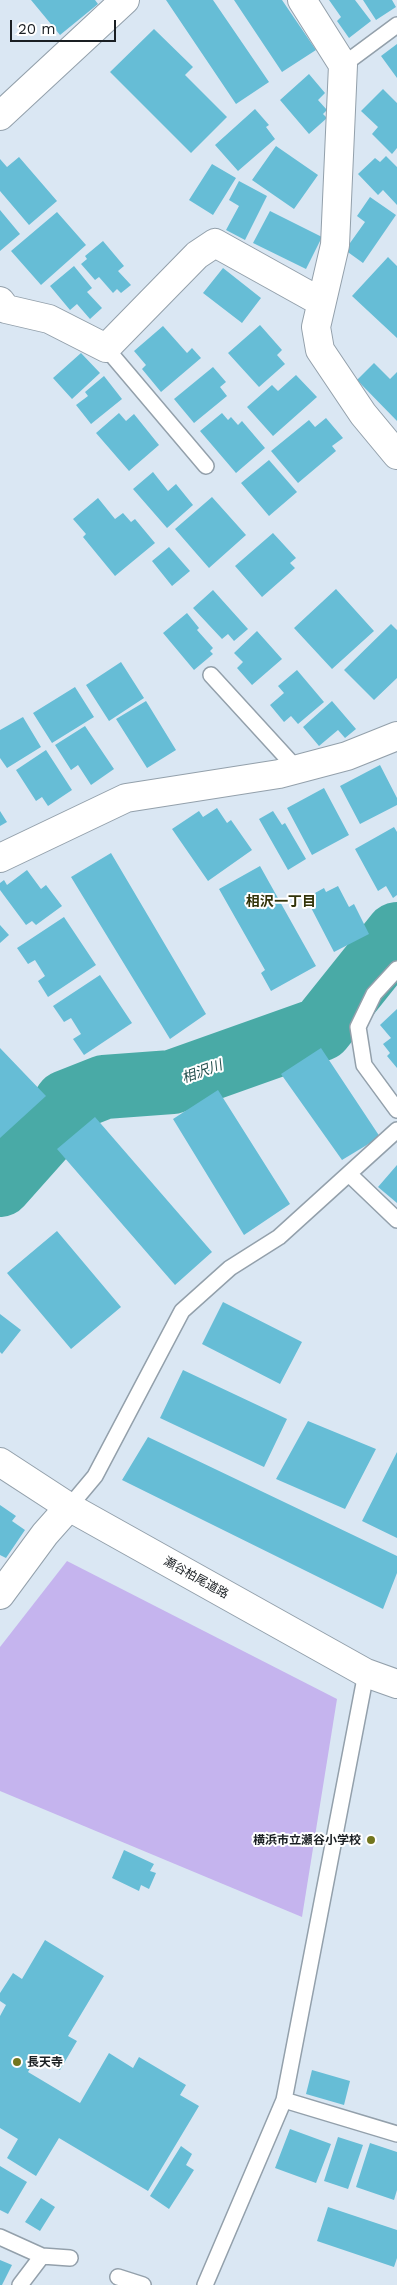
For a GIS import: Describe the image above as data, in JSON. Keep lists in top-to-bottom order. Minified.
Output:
{"streets":{"street":["瀬谷柏尾道路"]},"districts":["相沢一丁目"],"water":["相沢川"],"places":["横浜市立瀬谷小学校","長天寺"],"scale_bar":"20 m"}
